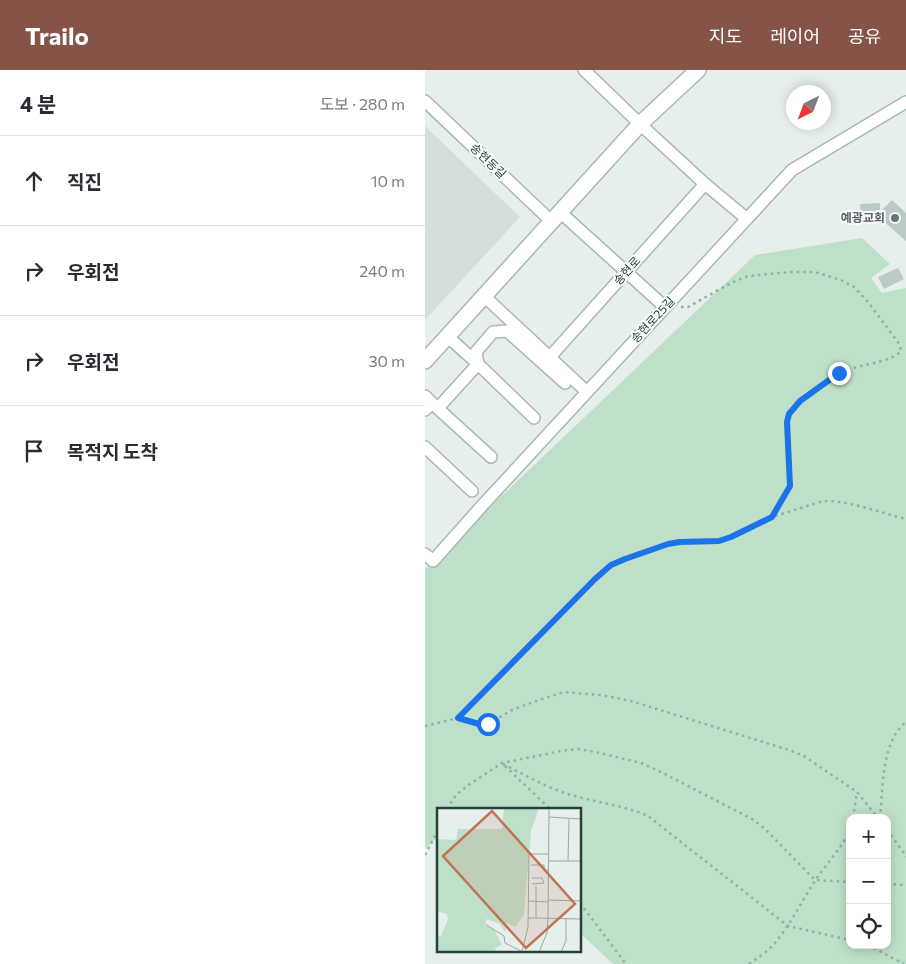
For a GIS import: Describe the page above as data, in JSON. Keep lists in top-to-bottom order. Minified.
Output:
{"streets":{"street":["송현동길","송현로","송현로25길"]},"crossings":[["송현동길","송현로"],["송현동길","송현로25길"]],"places":["예광교회"],"north":"bottom left","page":{"header":"Trailo","nav":["지도","레이어","공유"],"heading":["4 분","도보 · 280 m"],"list":[["직진","10 m"],["우회전","240 m"],["우회전","30 m"],"목적지 도착"],"map_buttons":["+","−"]}}
